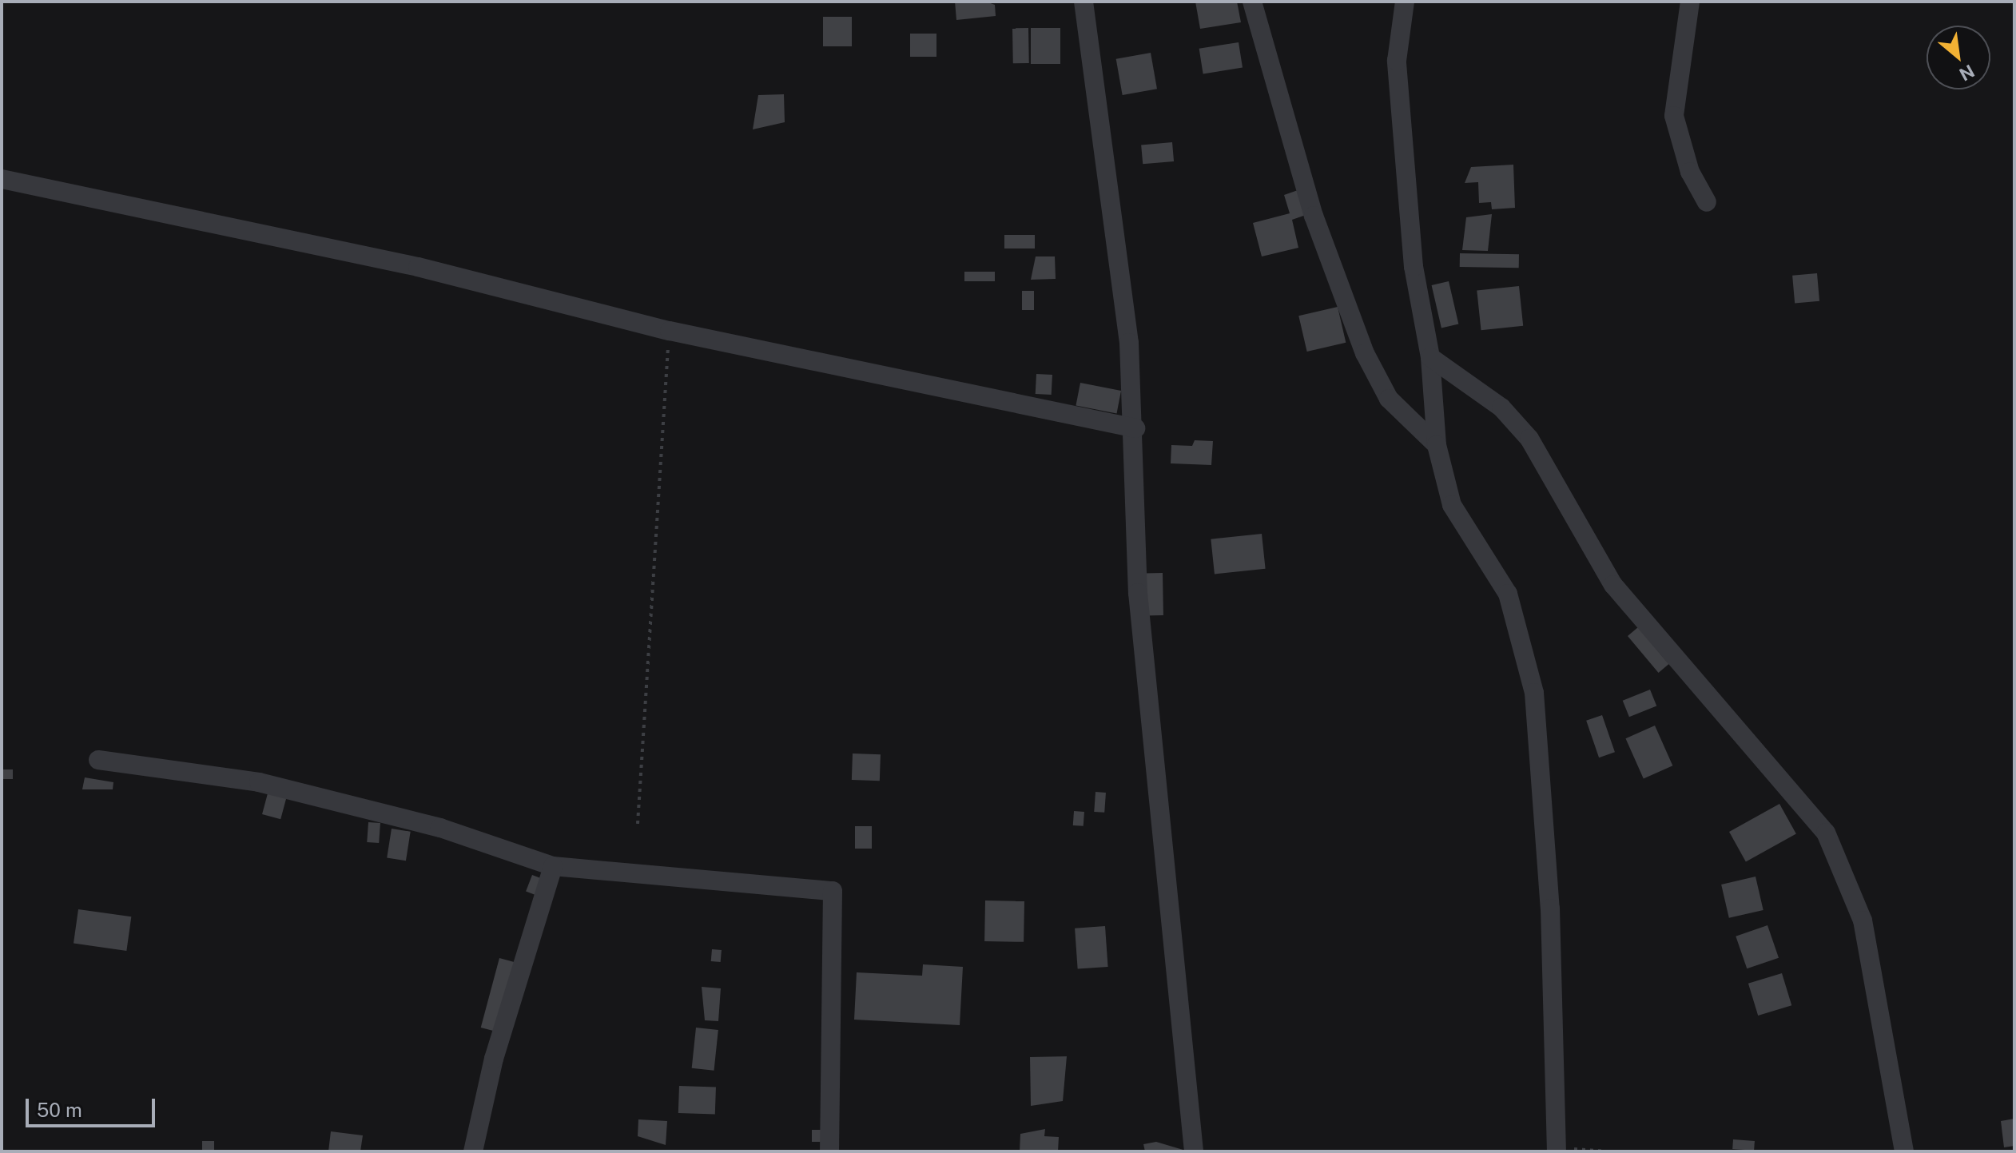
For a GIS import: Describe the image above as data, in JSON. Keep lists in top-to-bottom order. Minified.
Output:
{"scale_bar":"50 m","north":"bottom right"}
